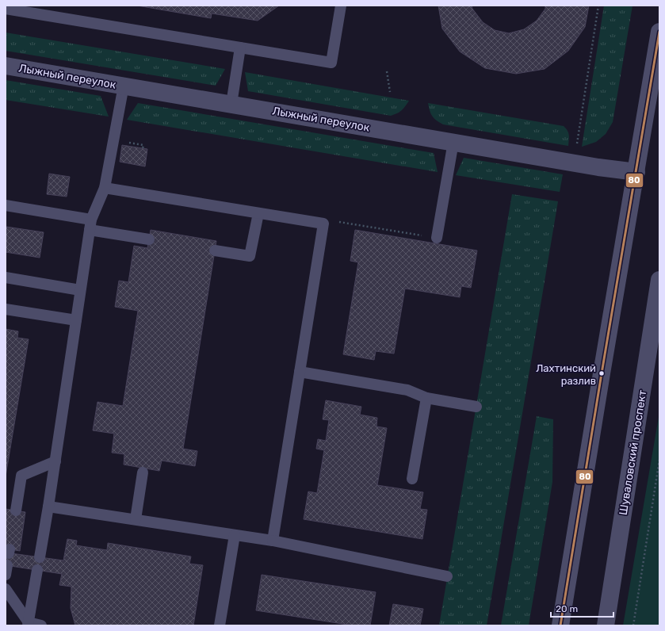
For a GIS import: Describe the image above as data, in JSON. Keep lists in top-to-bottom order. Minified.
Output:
{"streets":{"street":["Лыжный переулок","Шуваловский проспект"]},"places":["Лахтинский разлив"],"lines":["transit line 80"],"scale_bar":"20 m"}
